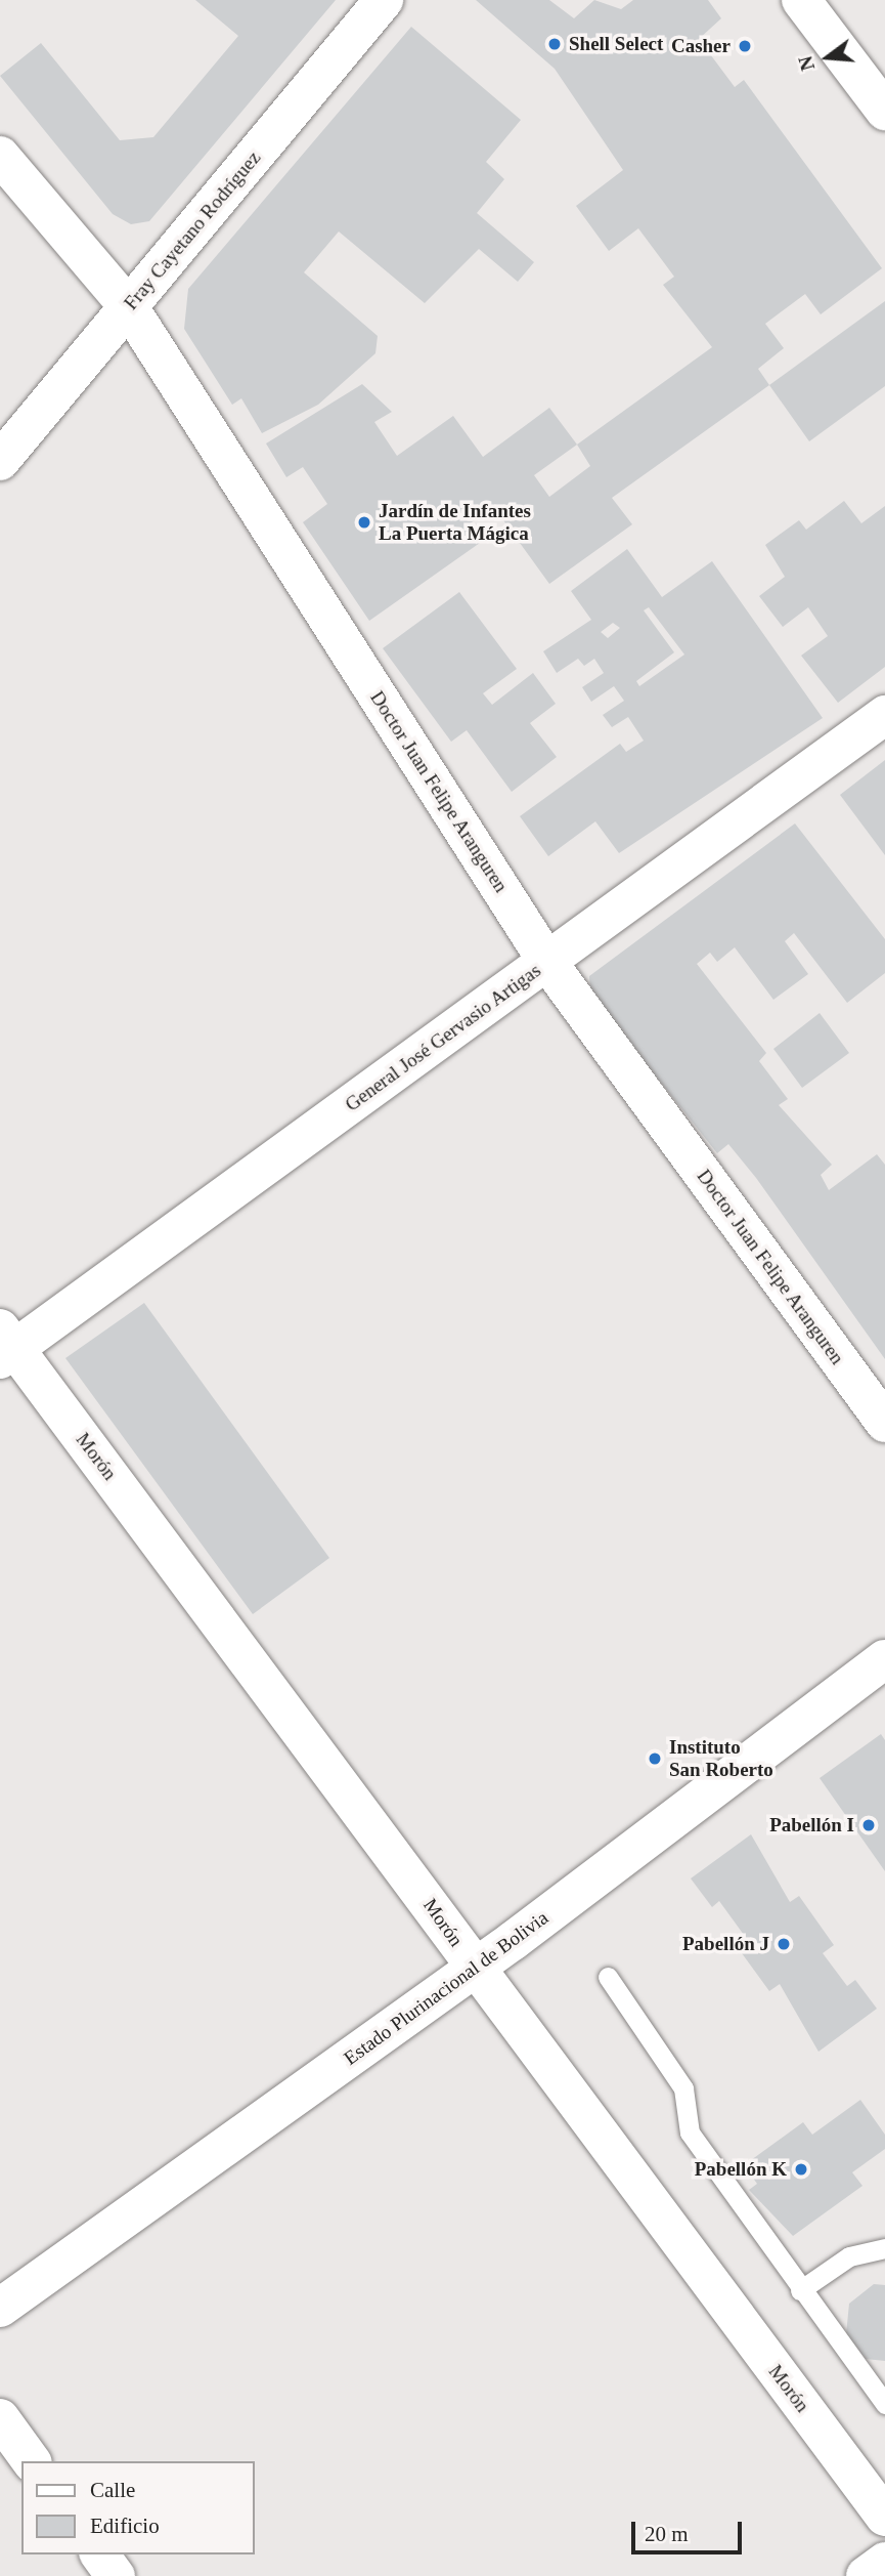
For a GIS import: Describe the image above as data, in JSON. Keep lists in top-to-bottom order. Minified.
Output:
{"streets":{"street":["Fray Cayetano Rodríguez","Doctor Juan Felipe Aranguren","General José Gervasio Artigas","Morón","Estado Plurinacional de Bolivia"]},"crossings":[["Fray Cayetano Rodríguez","Doctor Juan Felipe Aranguren"],["Doctor Juan Felipe Aranguren","General José Gervasio Artigas"],["General José Gervasio Artigas","Morón"],["Morón","Estado Plurinacional de Bolivia"]],"places":["Shell Select","Casher","Jardín de Infantes La Puerta Mágica","Instituto San Roberto","Pabellón I","Pabellón J","Pabellón K"],"legend":["Calle","Edificio"],"scale_bar":"20 m","north":"left"}
